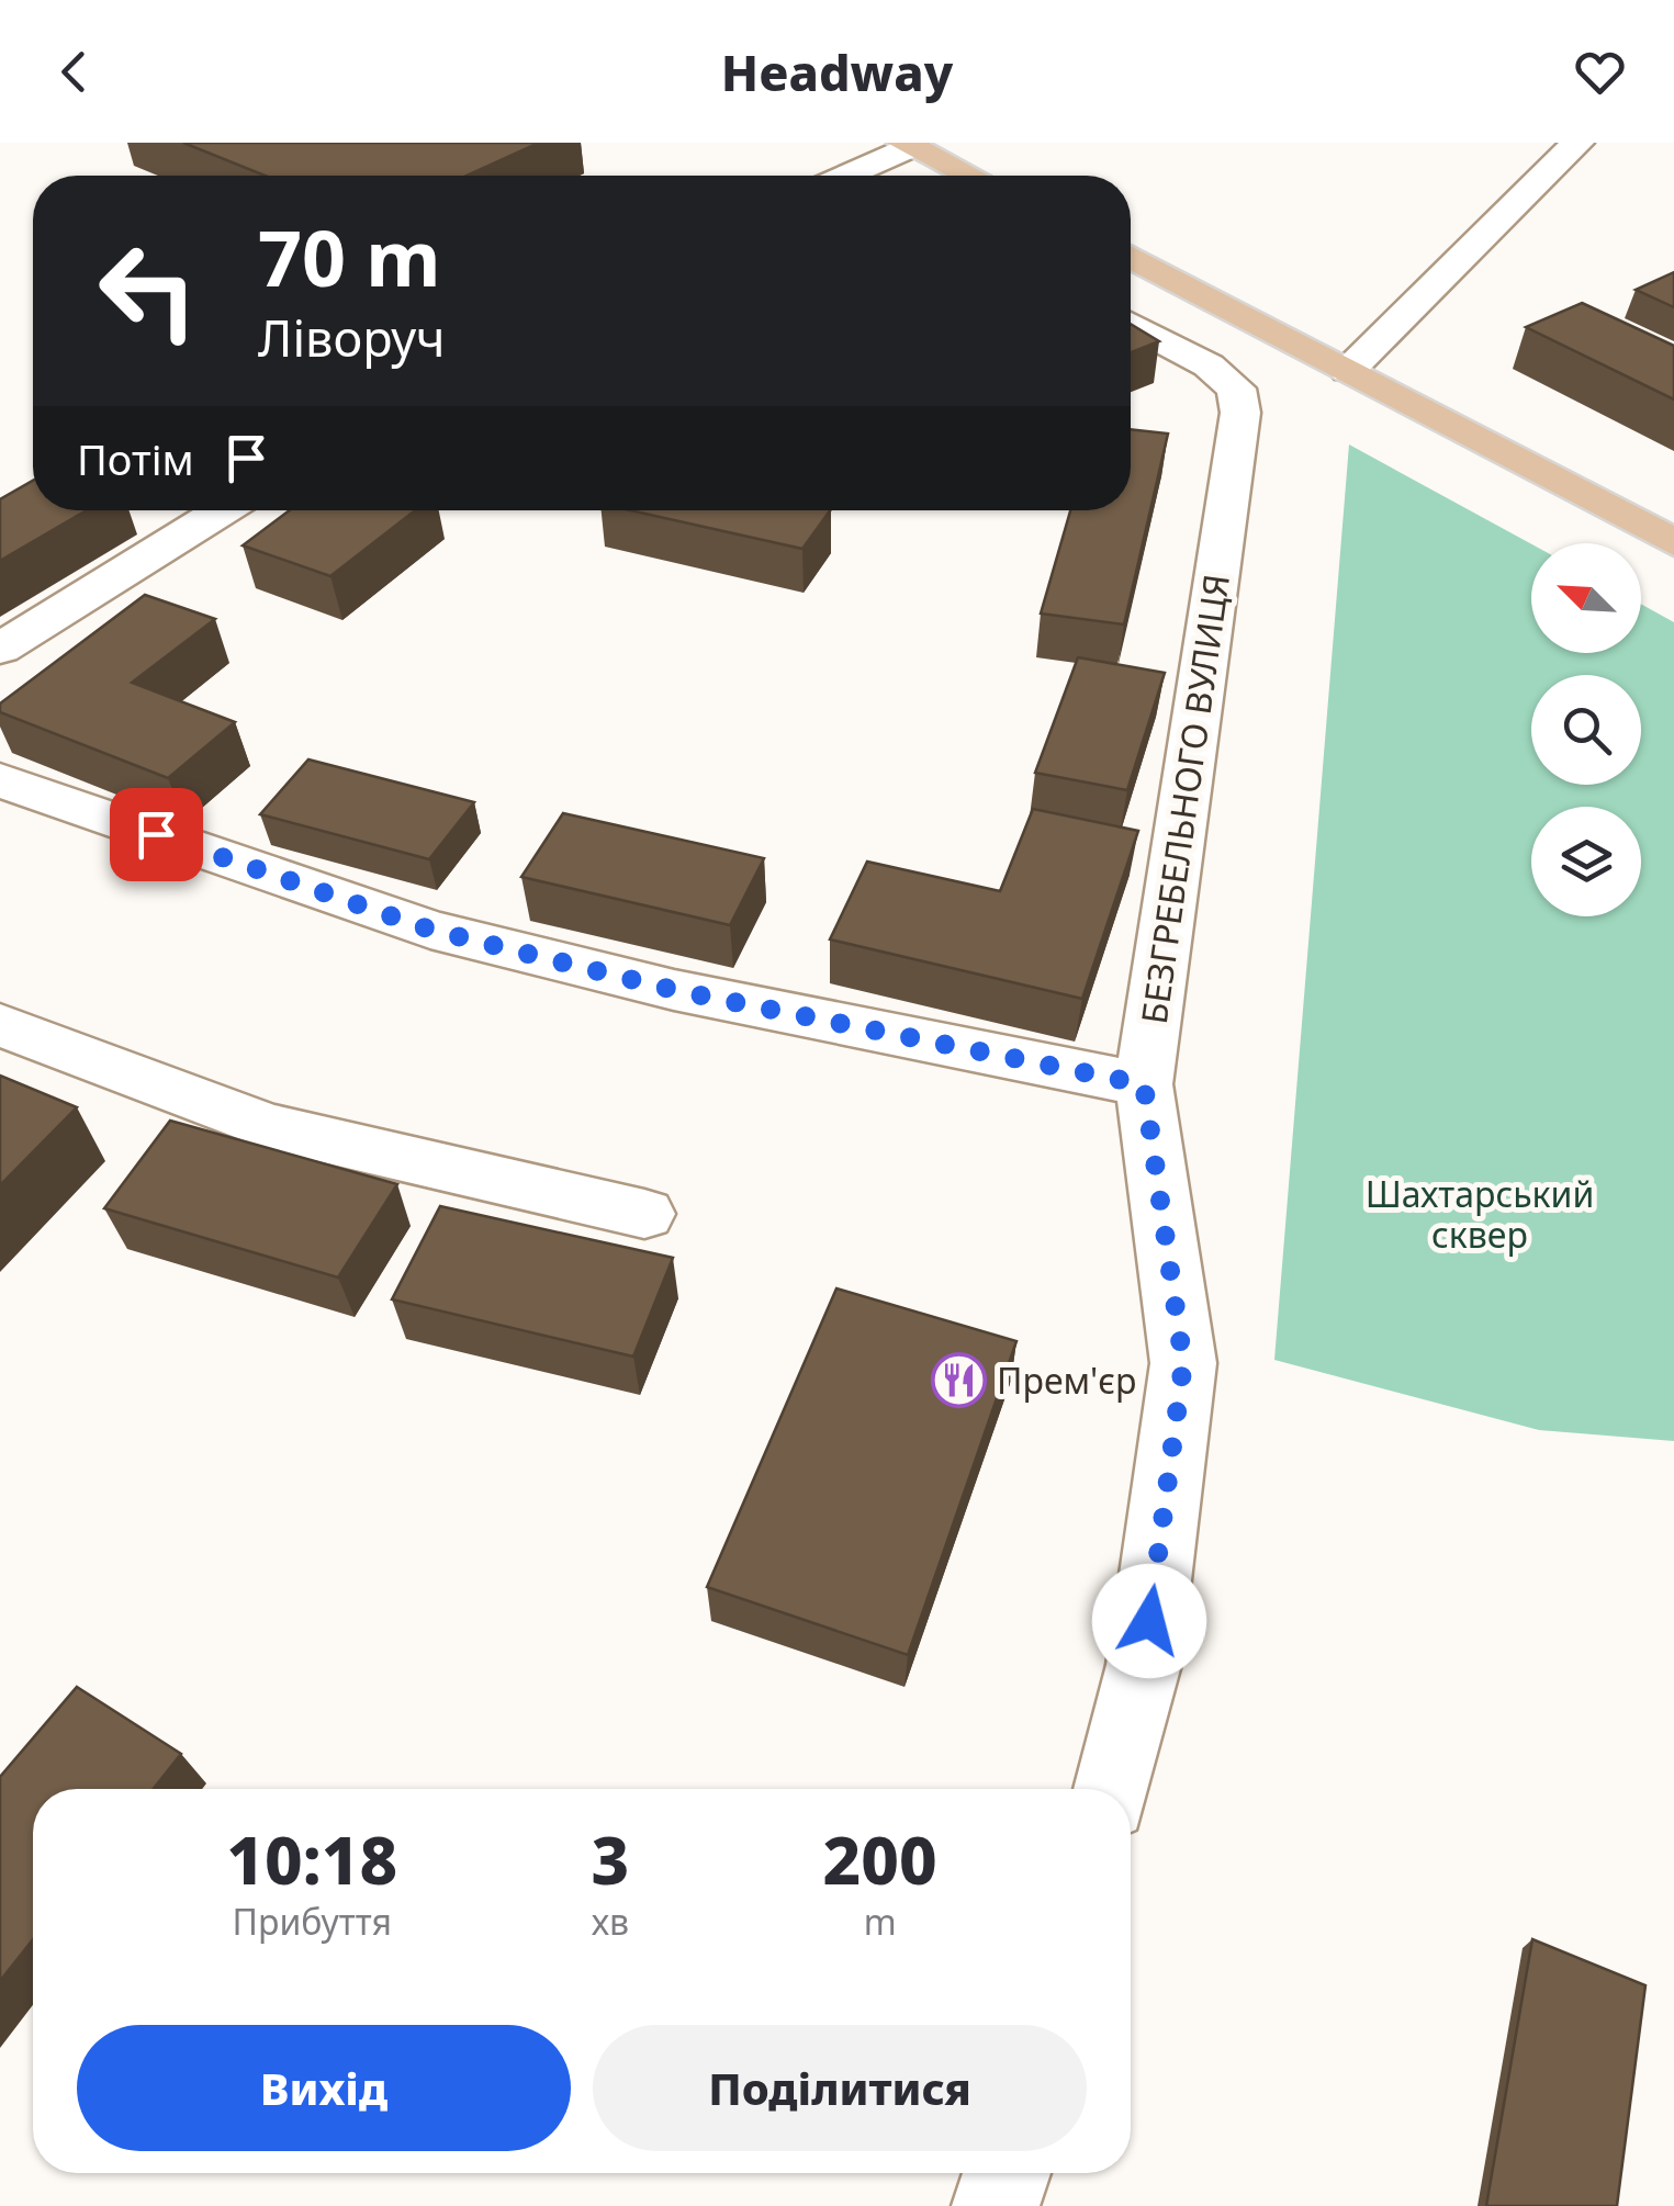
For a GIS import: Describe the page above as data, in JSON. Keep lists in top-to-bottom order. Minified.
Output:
{"streets":{"street":["БЕЗГРЕБЕЛЬНОГО ВУЛИЦЯ"]},"parks":["Шахтарський сквер"],"places":{"restaurant":["Прем'єр"]},"north":"top left","page":{"header":"Headway","turn":["70 m","Ліворуч"],"then":"Потім","eta":["10:18","Прибуття","3","хв","200","m"],"buttons":["Вихід","Поділитися"]}}
